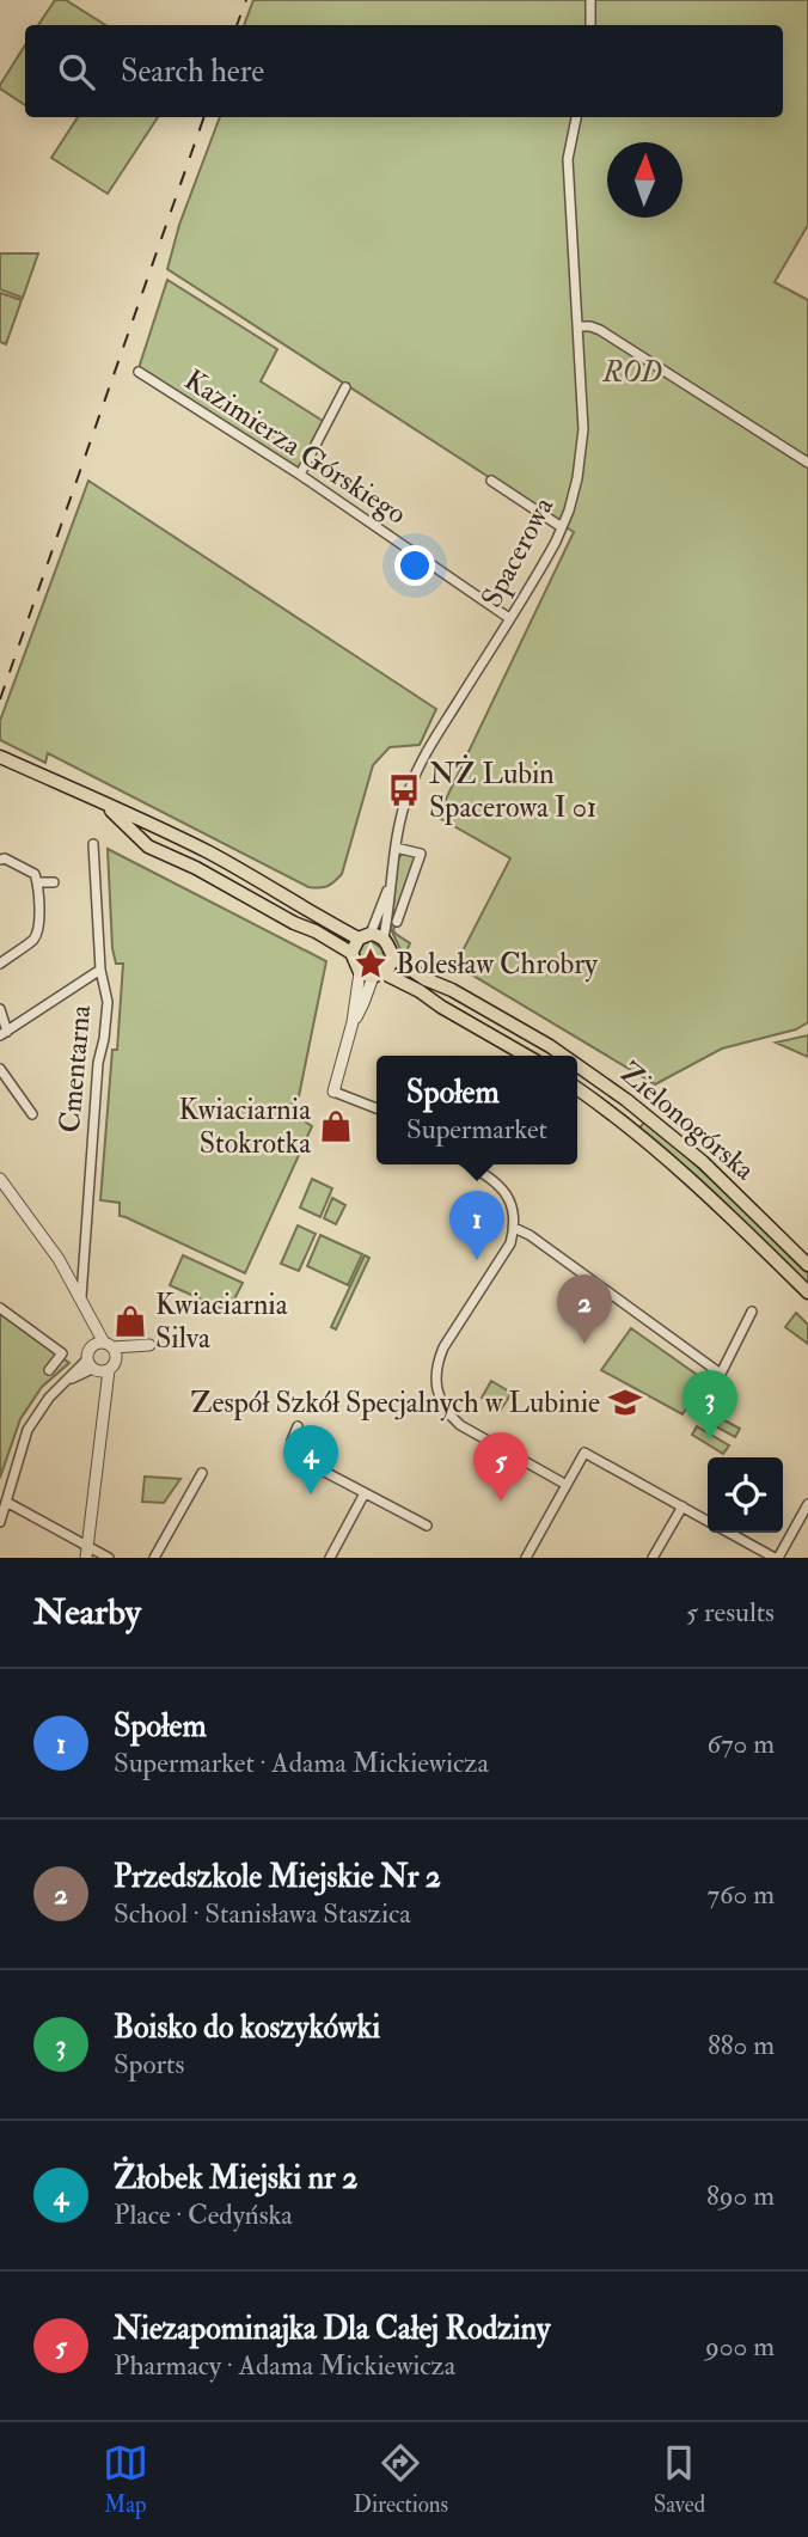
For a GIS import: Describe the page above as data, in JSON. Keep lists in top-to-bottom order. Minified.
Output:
{"streets":{"main road":["Zielonogórska"],"street":["Kazimierza Górskiego","Spacerowa","Cmentarna"]},"crossings":[["Kazimierza Górskiego","Spacerowa"],["Spacerowa","Zielonogórska"]],"parks":["ROD"],"places":{"bus stop":["NŻ Lubin Spacerowa I 01"],"place":["Bolesław Chrobry"],"shop":["Kwiaciarnia Stokrotka","Kwiaciarnia Silva"],"school or university":["Zespół Szkół Specjalnych w Lubinie"]},"north":"top","page":{"search":"Search here","popup":["Społem","Supermarket"],"pins":["1","2","3","4","5"],"heading":["Nearby","5 results"],"list":[{"mark":"1","name":"Społem","note":"Supermarket · Adama Mickiewicza","value":"670 m"},{"mark":"2","name":"Przedszkole Miejskie Nr 2","note":"School · Stanisława Staszica","value":"760 m"},{"mark":"3","name":"Boisko do koszykówki","note":"Sports","value":"880 m"},{"mark":"4","name":"Żłobek Miejski nr 2","note":"Place · Cedyńska","value":"890 m"},{"mark":"5","name":"Niezapominajka Dla Całej Rodziny","note":"Pharmacy · Adama Mickiewicza","value":"900 m"}],"nav":["Map","Directions","Saved"]}}
